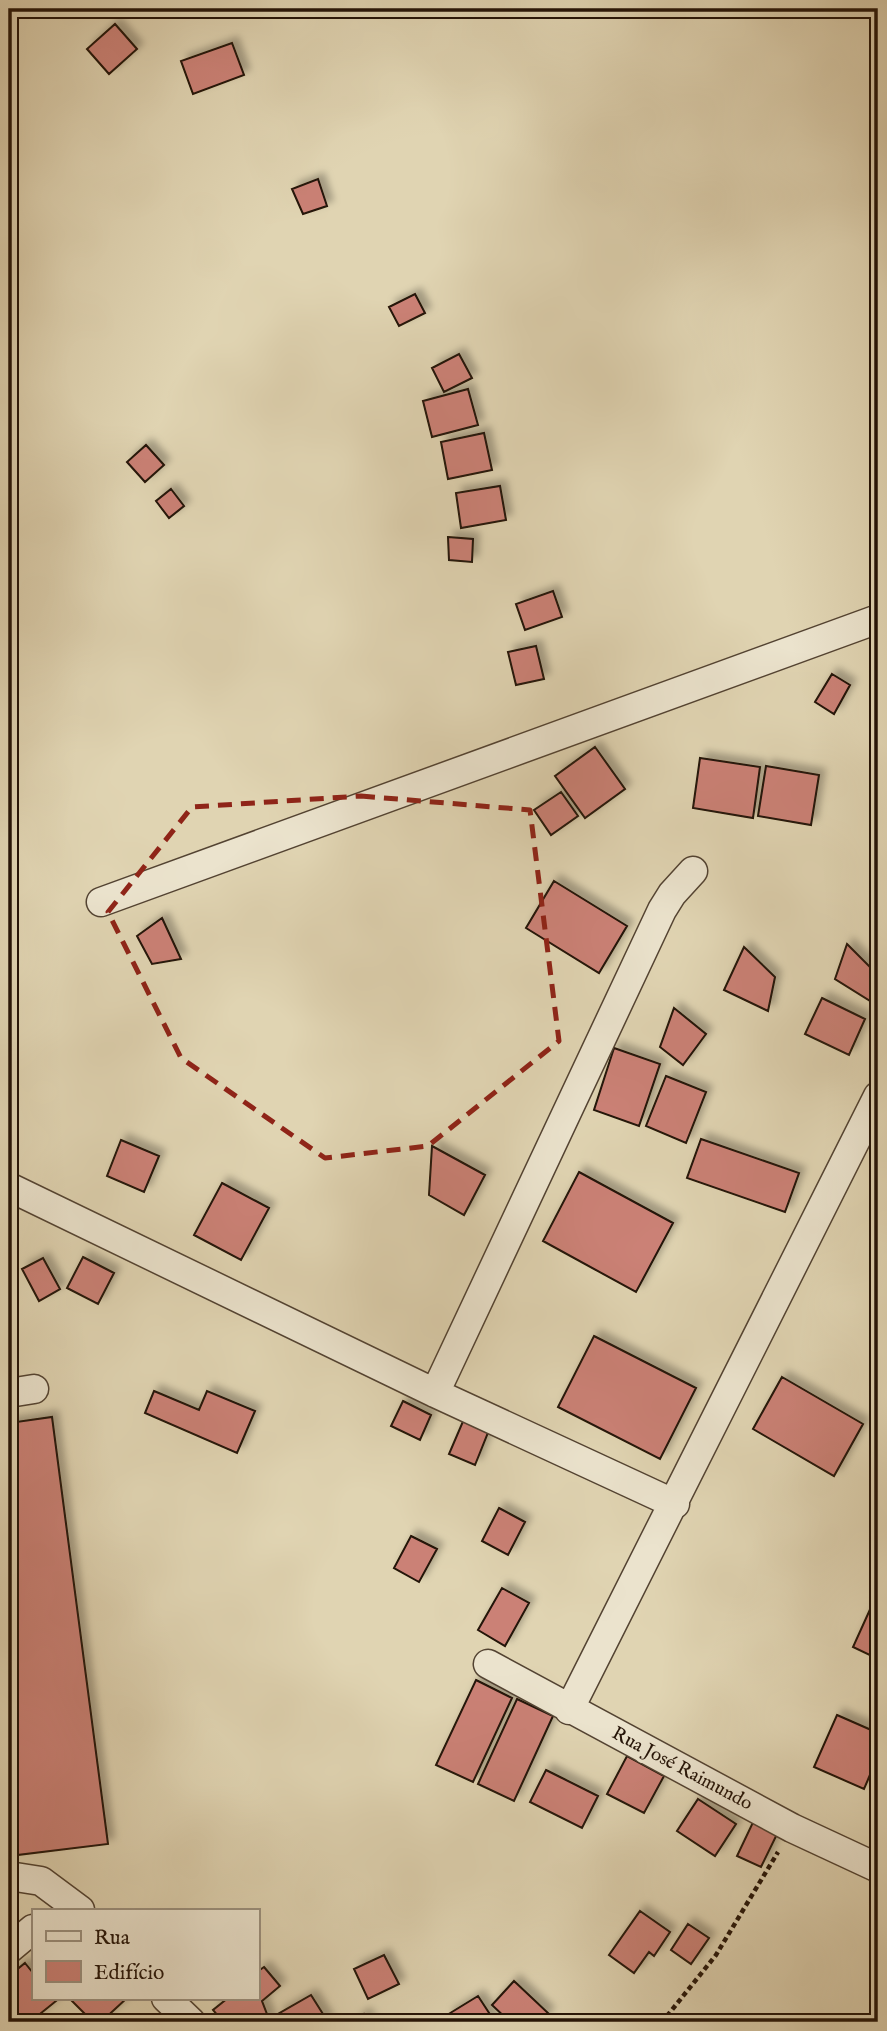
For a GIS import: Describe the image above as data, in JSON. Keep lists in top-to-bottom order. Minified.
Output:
{"streets":{"street":["Rua José Raimundo"]},"legend":["Rua","Edifício"]}
